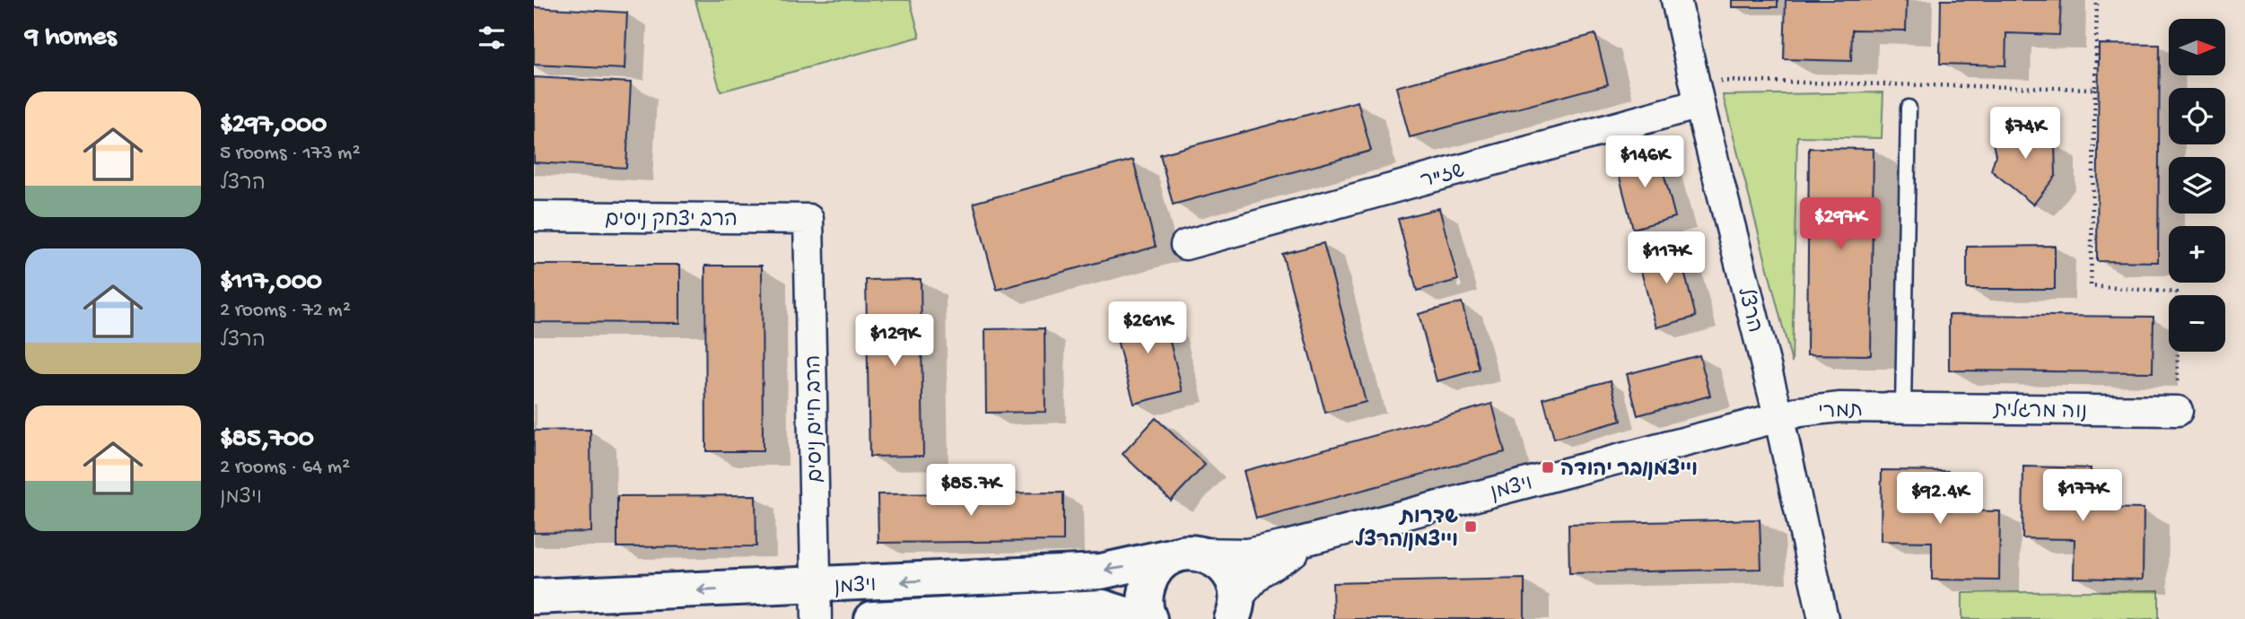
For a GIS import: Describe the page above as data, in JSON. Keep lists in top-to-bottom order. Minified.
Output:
{"streets":{"street":["שז\"ר","הרב יצחק ניסים","הרצל","תמרי","נוה מרגלית","הרב חיים ניסים","ויצמן"]},"crossings":[["שז\"ר","הרצל"],["הרב יצחק ניסים","הרב חיים ניסים"],["הרצל","תמרי"],["הרצל","ויצמן"],["תמרי","נוה מרגלית"],["תמרי","ויצמן"],["הרב חיים ניסים","ויצמן"]],"places":{"transit":["וייצמן/בר יהודה","שדרות וייצמן/הרצל"]},"north":"right","page":{"heading":"9 homes","map_buttons":["+","−"],"list":[{"name":"$297,000","note":"5 rooms · 173 m² · הרצל"},{"name":"$117,000","note":"2 rooms · 72 m² · הרצל"},{"name":"$85,700","note":"2 rooms · 64 m² · ויצמן"}],"price":["$74K","$146K","$297K","$117K","$261K","$129K","$85.7K","$177K","$92.4K"]}}
